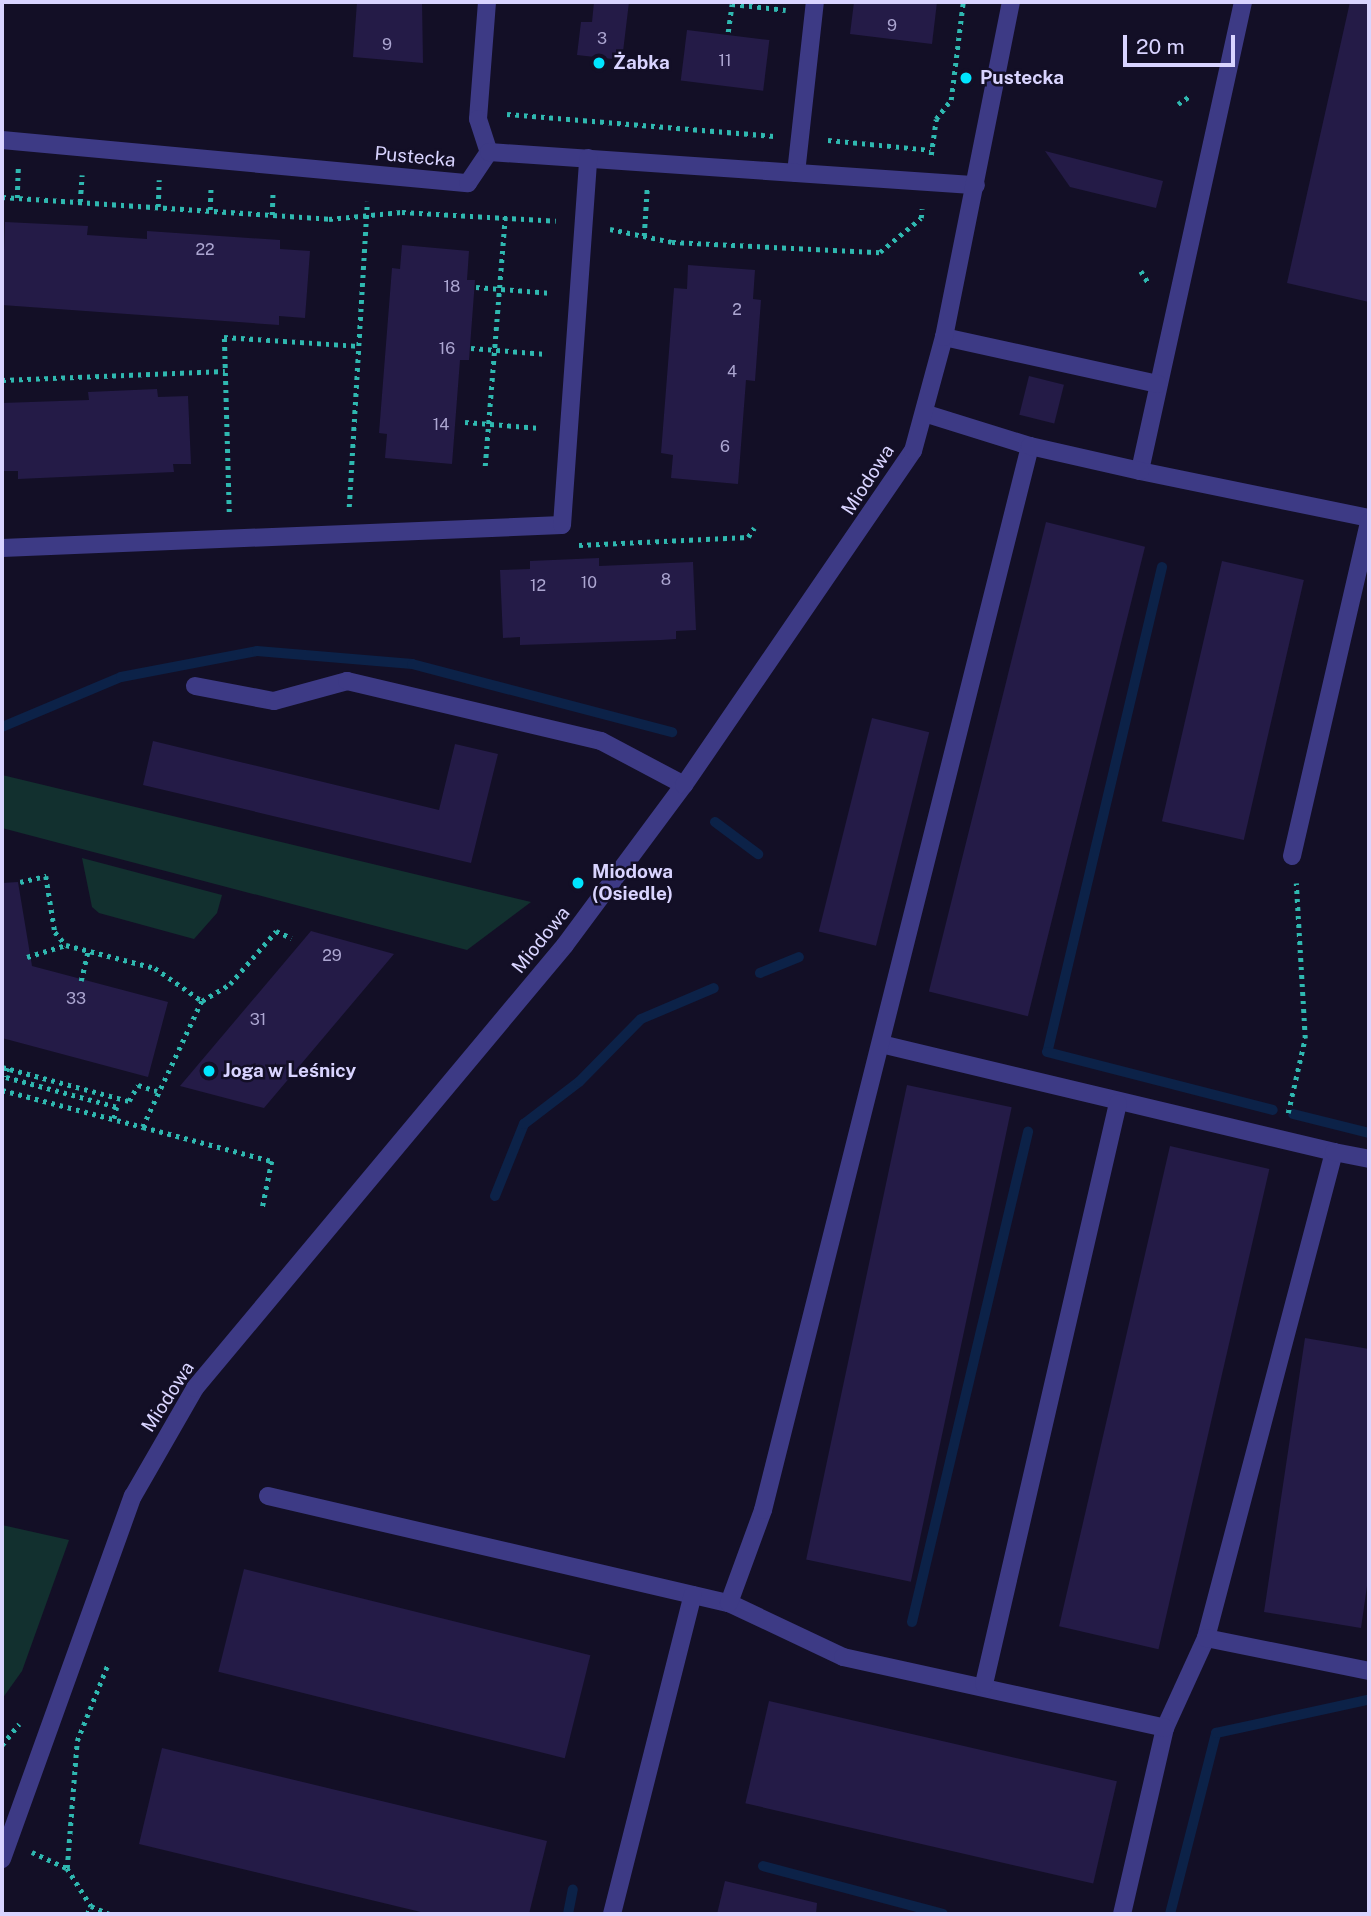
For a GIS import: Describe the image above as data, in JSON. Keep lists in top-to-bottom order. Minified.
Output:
{"streets":{"street":["Pustecka","Miodowa"]},"places":["Żabka","Pustecka","Miodowa (Osiedle)","Joga w Leśnicy"],"house_numbers":["9","3","9","11","22","18","2","16","4","14","6","8","10","12","29","33","31"],"scale_bar":"20 m"}
